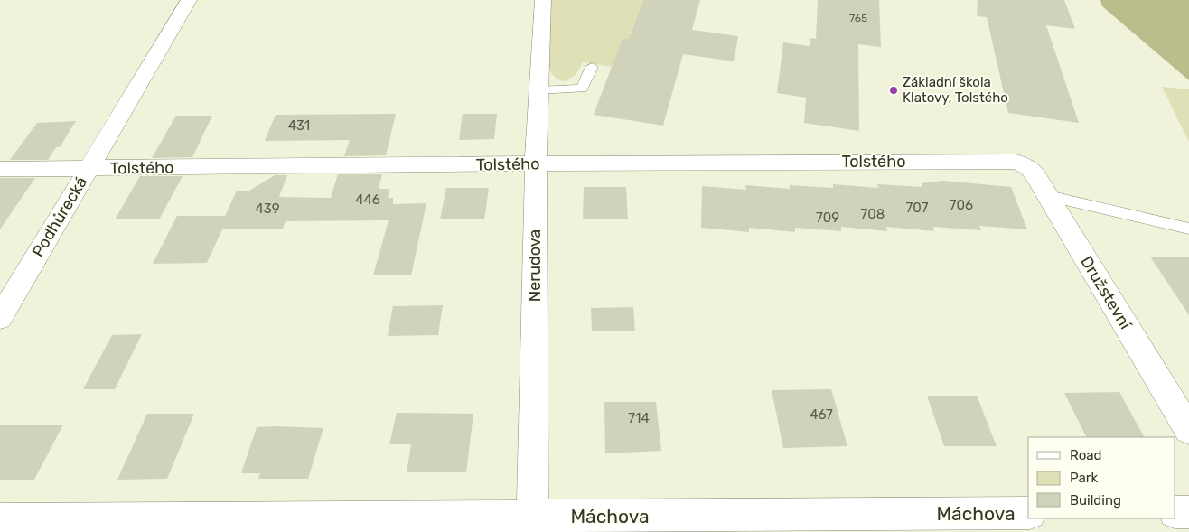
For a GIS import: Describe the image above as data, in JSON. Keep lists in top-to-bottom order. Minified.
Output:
{"streets":{"street":["Tolstého","Podhůrecká","Nerudova","Družstevní","Máchova"]},"crossings":[["Tolstého","Podhůrecká"],["Tolstého","Nerudova"],["Tolstého","Družstevní"],["Nerudova","Máchova"]],"places":["Základní škola Klatovy, Tolstého"],"house_numbers":["765","431","446","706","707","439","708","709","467","714"],"legend":["Road","Park","Building"]}
